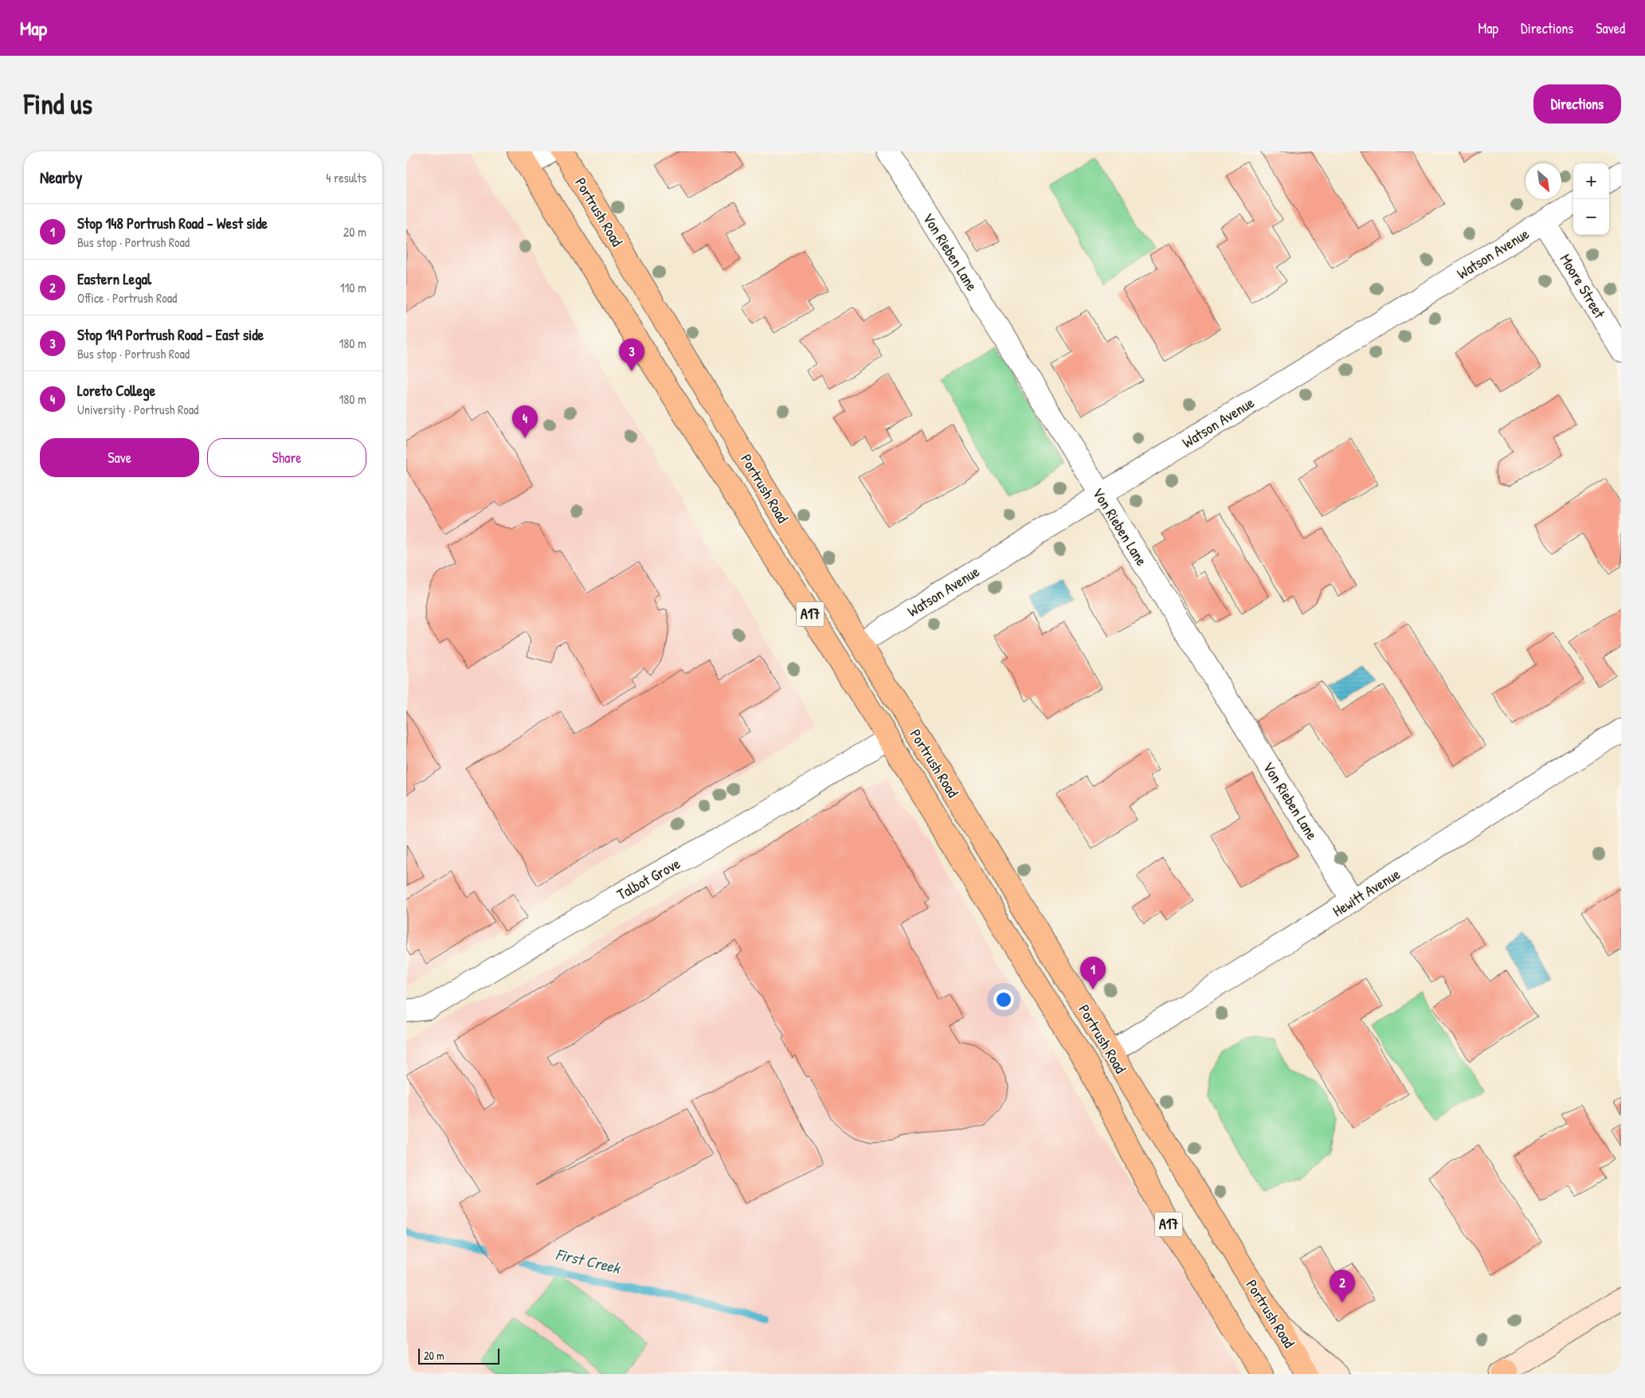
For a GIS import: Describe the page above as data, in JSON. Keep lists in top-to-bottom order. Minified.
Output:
{"streets":{"highway":["Portrush Road","A17"],"street":["Von Rieben Lane","Watson Avenue","Moore Street","Talbot Grove","Hewitt Avenue"]},"crossings":[["Portrush Road","Watson Avenue"],["Portrush Road","Talbot Grove"],["Portrush Road","Hewitt Avenue"],["Von Rieben Lane","Watson Avenue"],["Von Rieben Lane","Hewitt Avenue"],["Watson Avenue","Moore Street"]],"water":["First Creek"],"scale_bar":"20 m","north":"bottom right","page":{"header":"Map","nav":["Map","Directions","Saved"],"buttons":["Directions",["Save","Share"]],"title":"Find us","heading":["Nearby","4 results"],"map_buttons":["+","−"],"list":[{"mark":"1","name":"Stop 148 Portrush Road - West side","note":"Bus stop · Portrush Road","value":"20 m"},{"mark":"2","name":"Eastern Legal","note":"Office · Portrush Road","value":"110 m"},{"mark":"3","name":"Stop 149 Portrush Road - East side","note":"Bus stop · Portrush Road","value":"180 m"},{"mark":"4","name":"Loreto College","note":"University · Portrush Road","value":"180 m"}],"pins":["3","4","1","2"],"scale":"20 m"}}
